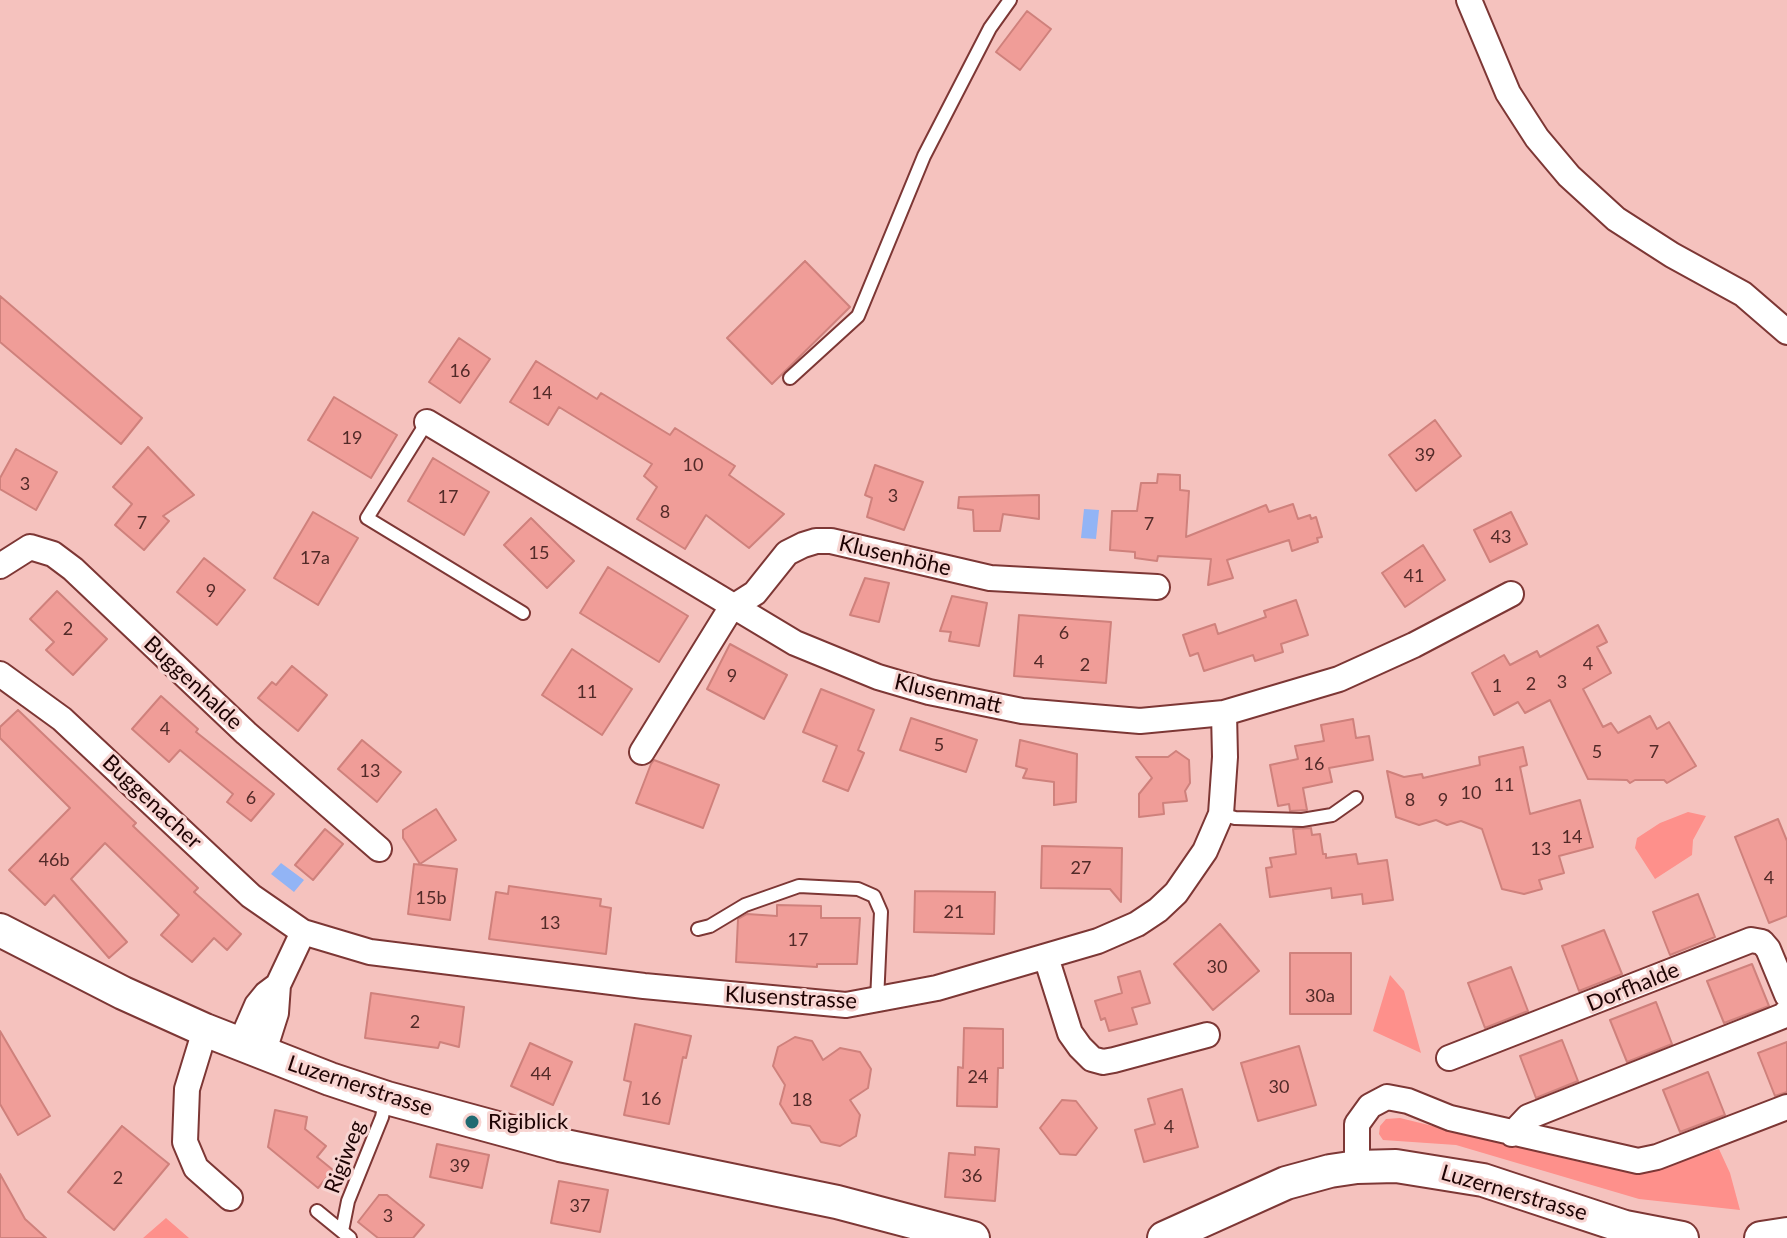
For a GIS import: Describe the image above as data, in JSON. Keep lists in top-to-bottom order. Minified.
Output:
{"streets":{"main road":["Luzernerstrasse"],"street":["Klusenhöhe","Buggenhalde","Klusenmatt","Buggenacher","Dorfhalde","Klusenstrasse"],"lane":["Rigiweg"]},"crossings":[["Klusenhöhe","Klusenmatt"],["Klusenmatt","Klusenstrasse"],["Buggenacher","Klusenstrasse"],["Luzernerstrasse","Rigiweg"]],"places":["Rigiblick"],"house_numbers":["16","14","19","39","10","3","3","17","8","7","7","43","15","17a","41","9","2","6","4","4","2","9","3","2","1","11","4","5","5","7","16","13","11","10","6","8","9","14","13","46b","27","4","15b","21","13","17","30","30a","2","44","24","30","16","18","4","39","36","2","37","3"]}
